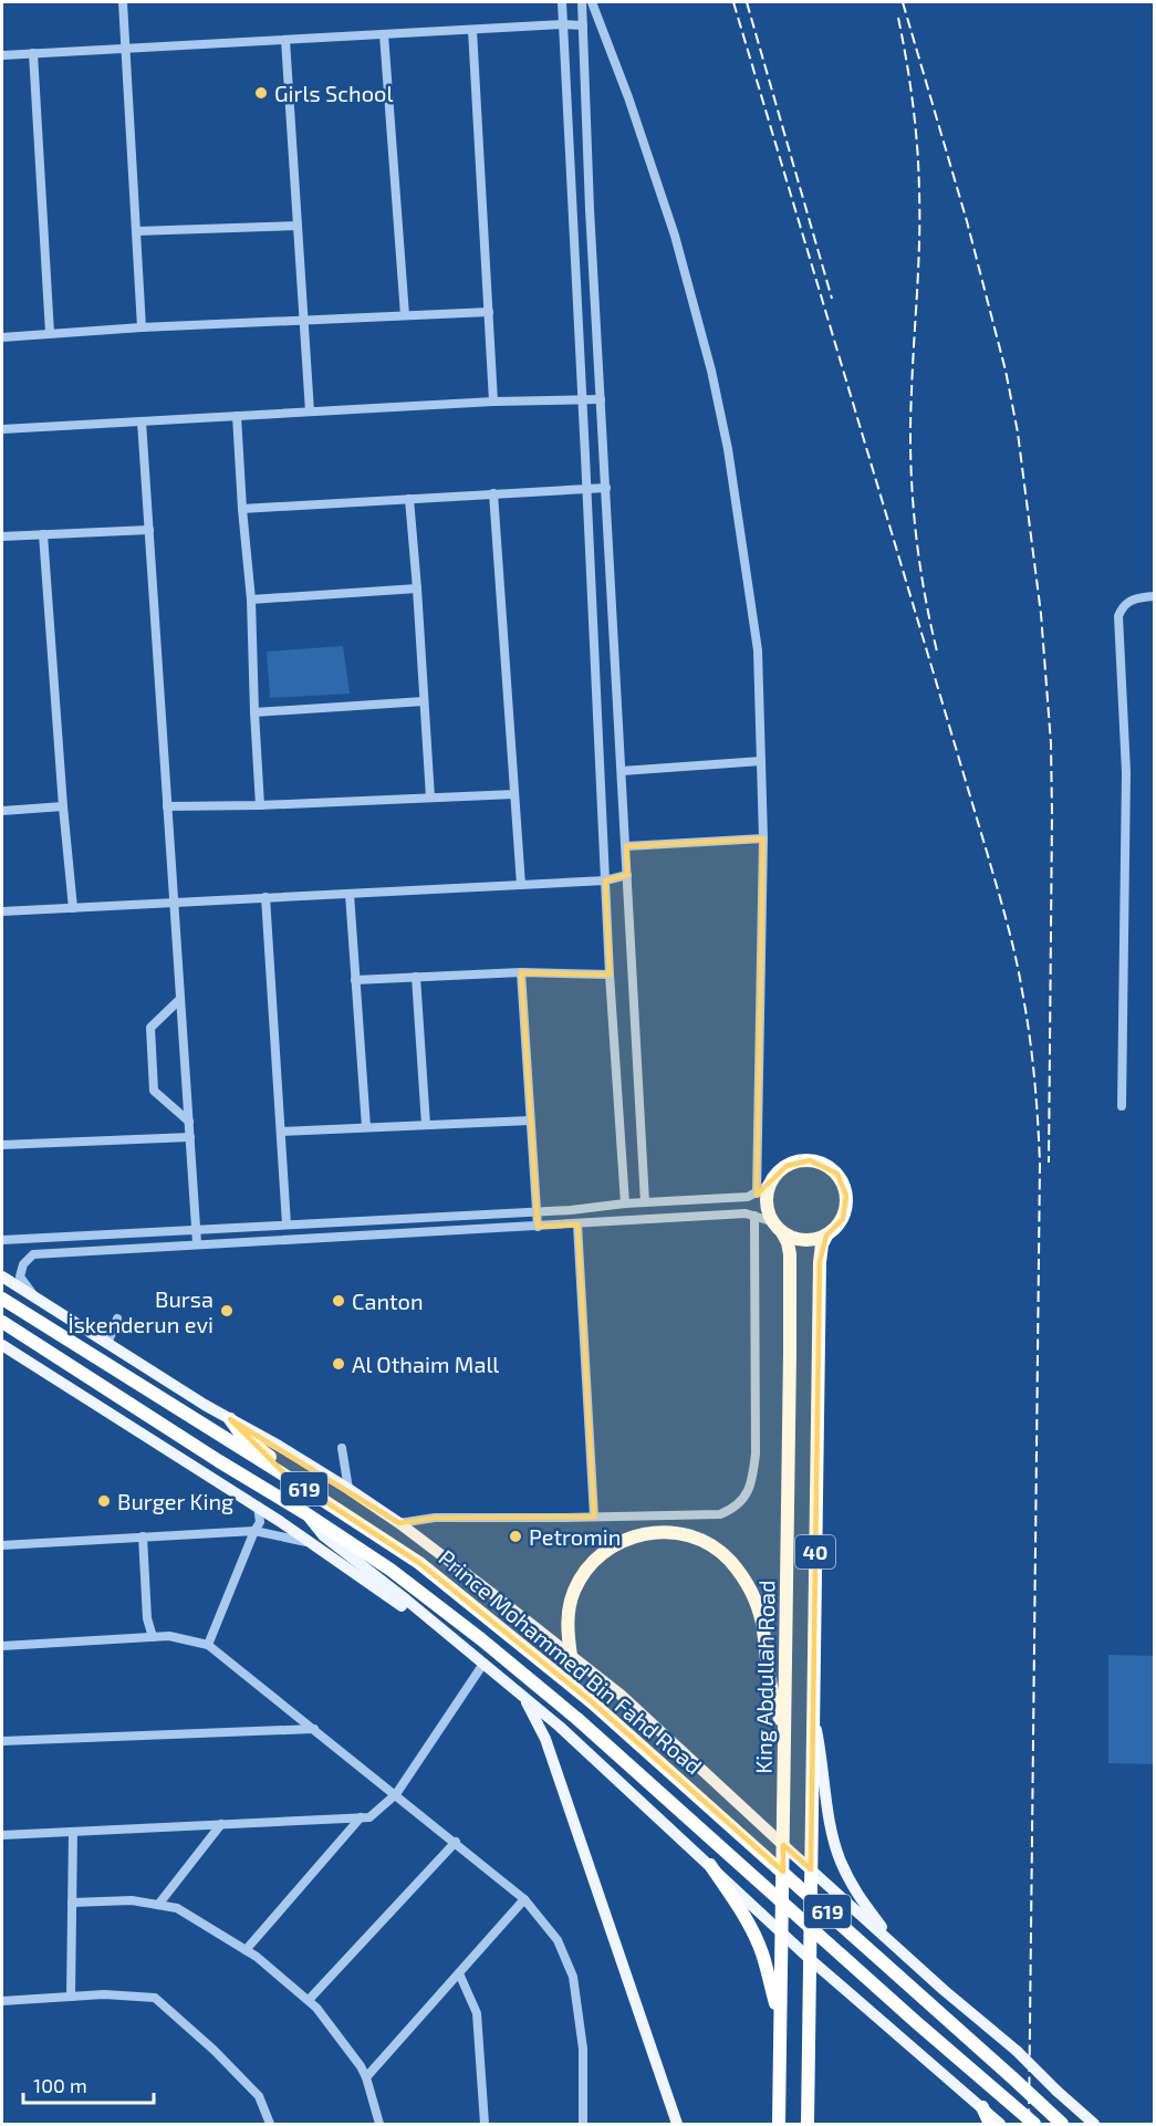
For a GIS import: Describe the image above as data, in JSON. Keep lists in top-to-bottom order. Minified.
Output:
{"streets":{"highway":["619","40","Prince Mohammed Bin Fahd Road","King Abdullah Road"]},"crossings":[["40","Prince Mohammed Bin Fahd Road"],["40","King Abdullah Road"],["Prince Mohammed Bin Fahd Road","King Abdullah Road"]],"places":["Girls School","Canton","Bursa İskenderun evi","Al Othaim Mall","Burger King","Petromin"],"scale_bar":"100 m"}
